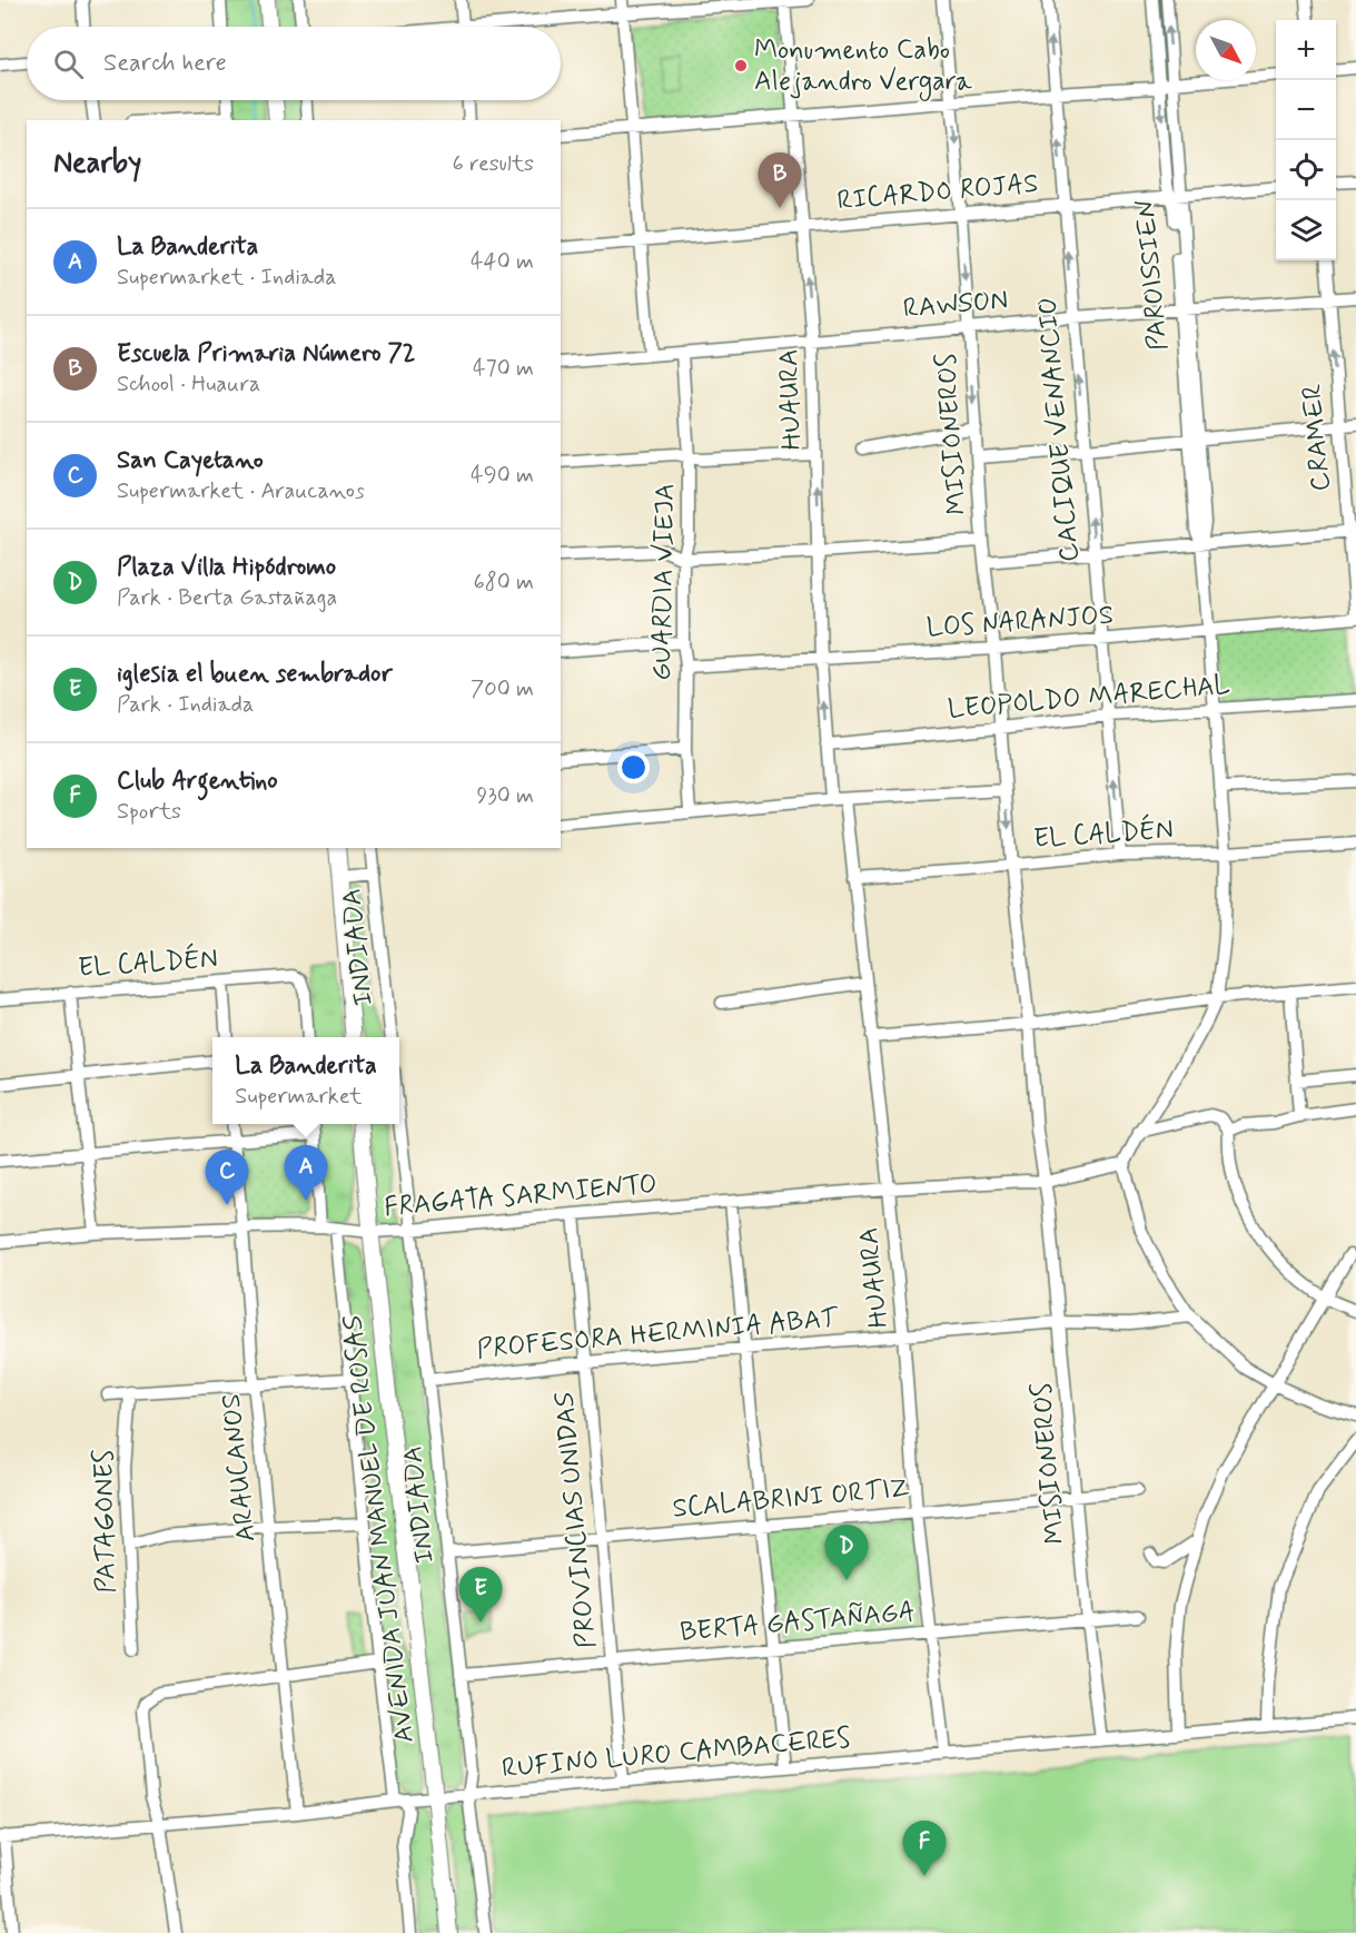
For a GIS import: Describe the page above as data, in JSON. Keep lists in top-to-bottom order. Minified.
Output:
{"streets":{"main road":["AVENIDA JUAN MANUEL DE ROSAS"],"street":["RICARDO ROJAS","PAROISSIEN","RAWSON","HUAURA","CACIQUE VENANCIO","MISIONEROS","CRAMER","GUARDIA VIEJA","LOS NARANJOS","LEOPOLDO MARECHAL","EL CALDÉN","INDIADA","FRAGATA SARMIENTO","PROFESORA HERMINIA ABAT","ARAUCANOS","SCALABRINI ORTIZ","PROVINCIAS UNIDAS","PATAGONES","BERTA GASTAÑAGA","RUFINO LURO CAMBACERES"]},"crossings":[["RICARDO ROJAS","PAROISSIEN"],["RICARDO ROJAS","HUAURA"],["RICARDO ROJAS","CACIQUE VENANCIO"],["RICARDO ROJAS","MISIONEROS"],["PAROISSIEN","RAWSON"],["PAROISSIEN","LOS NARANJOS"],["PAROISSIEN","LEOPOLDO MARECHAL"],["PAROISSIEN","EL CALDÉN"],["PAROISSIEN","FRAGATA SARMIENTO"],["RAWSON","HUAURA"],["RAWSON","CACIQUE VENANCIO"],["RAWSON","MISIONEROS"],["RAWSON","CRAMER"],["RAWSON","GUARDIA VIEJA"],["HUAURA","LOS NARANJOS"],["HUAURA","LEOPOLDO MARECHAL"],["HUAURA","EL CALDÉN"],["HUAURA","FRAGATA SARMIENTO"],["HUAURA","PROFESORA HERMINIA ABAT"],["HUAURA","SCALABRINI ORTIZ"],["HUAURA","BERTA GASTAÑAGA"],["HUAURA","RUFINO LURO CAMBACERES"],["CACIQUE VENANCIO","LOS NARANJOS"],["CACIQUE VENANCIO","LEOPOLDO MARECHAL"],["CACIQUE VENANCIO","EL CALDÉN"],["MISIONEROS","LOS NARANJOS"],["MISIONEROS","LEOPOLDO MARECHAL"],["MISIONEROS","EL CALDÉN"],["MISIONEROS","FRAGATA SARMIENTO"],["MISIONEROS","PROFESORA HERMINIA ABAT"],["MISIONEROS","SCALABRINI ORTIZ"],["MISIONEROS","BERTA GASTAÑAGA"],["MISIONEROS","RUFINO LURO CAMBACERES"],["CRAMER","LOS NARANJOS"],["GUARDIA VIEJA","LOS NARANJOS"],["INDIADA","FRAGATA SARMIENTO"],["INDIADA","PROFESORA HERMINIA ABAT"],["INDIADA","SCALABRINI ORTIZ"],["INDIADA","BERTA GASTAÑAGA"],["INDIADA","RUFINO LURO CAMBACERES"],["FRAGATA SARMIENTO","ARAUCANOS"],["FRAGATA SARMIENTO","PROVINCIAS UNIDAS"],["FRAGATA SARMIENTO","AVENIDA JUAN MANUEL DE ROSAS"],["PROFESORA HERMINIA ABAT","PROVINCIAS UNIDAS"],["ARAUCANOS","RUFINO LURO CAMBACERES"],["SCALABRINI ORTIZ","PROVINCIAS UNIDAS"],["PROVINCIAS UNIDAS","BERTA GASTAÑAGA"],["PROVINCIAS UNIDAS","RUFINO LURO CAMBACERES"],["AVENIDA JUAN MANUEL DE ROSAS","RUFINO LURO CAMBACERES"]],"one_way":["CACIQUE VENANCIO","CRAMER"],"places":["Monumento Cabo Alejandro Vergara"],"north":"bottom right","page":{"map_buttons":["+","−"],"search":"Search here","heading":["Nearby","6 results"],"pins":["B","A","C","D","E","F"],"list":[{"mark":"A","name":"La Banderita","note":"Supermarket · Indiada","value":"440 m"},{"mark":"B","name":"Escuela Primaria Número 72","note":"School · Huaura","value":"470 m"},{"mark":"C","name":"San Cayetano","note":"Supermarket · Araucanos","value":"490 m"},{"mark":"D","name":"Plaza Villa Hipódromo","note":"Park · Berta Gastañaga","value":"680 m"},{"mark":"E","name":"iglesia el buen sembrador","note":"Park · Indiada","value":"700 m"},{"mark":"F","name":"Club Argentino","note":"Sports","value":"930 m"}],"popup":["La Banderita","Supermarket"]}}
